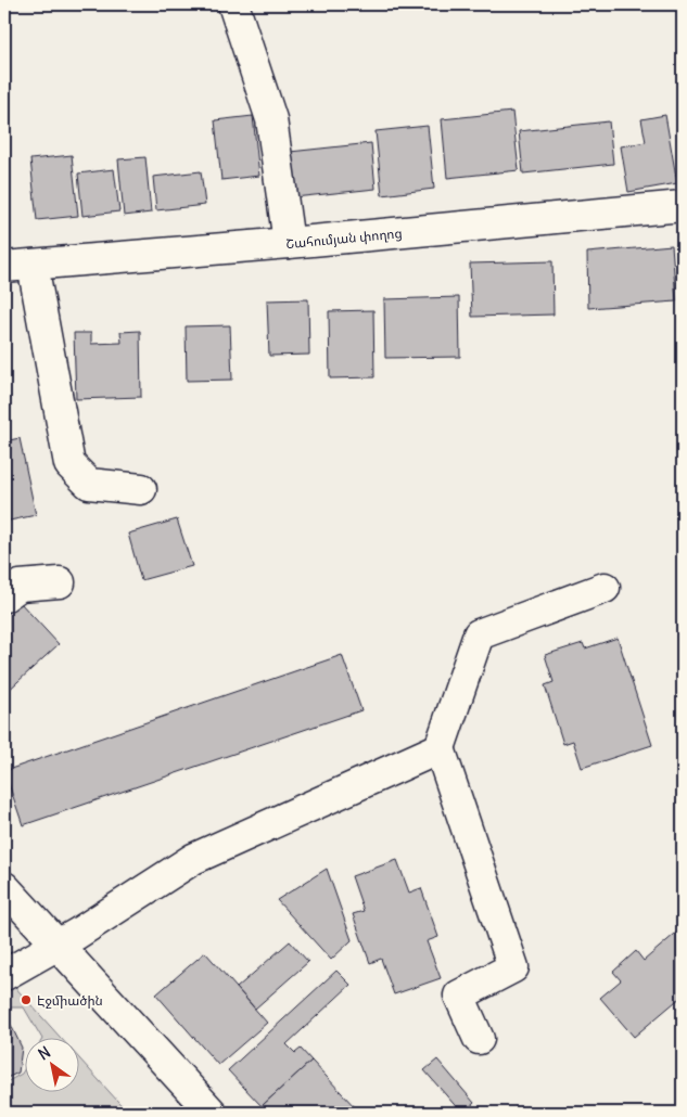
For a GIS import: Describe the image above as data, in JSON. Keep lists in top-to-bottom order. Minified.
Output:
{"streets":{"street":["Շահումյան փողոց"]},"places":["Էջմիածին"],"north":"top left"}
